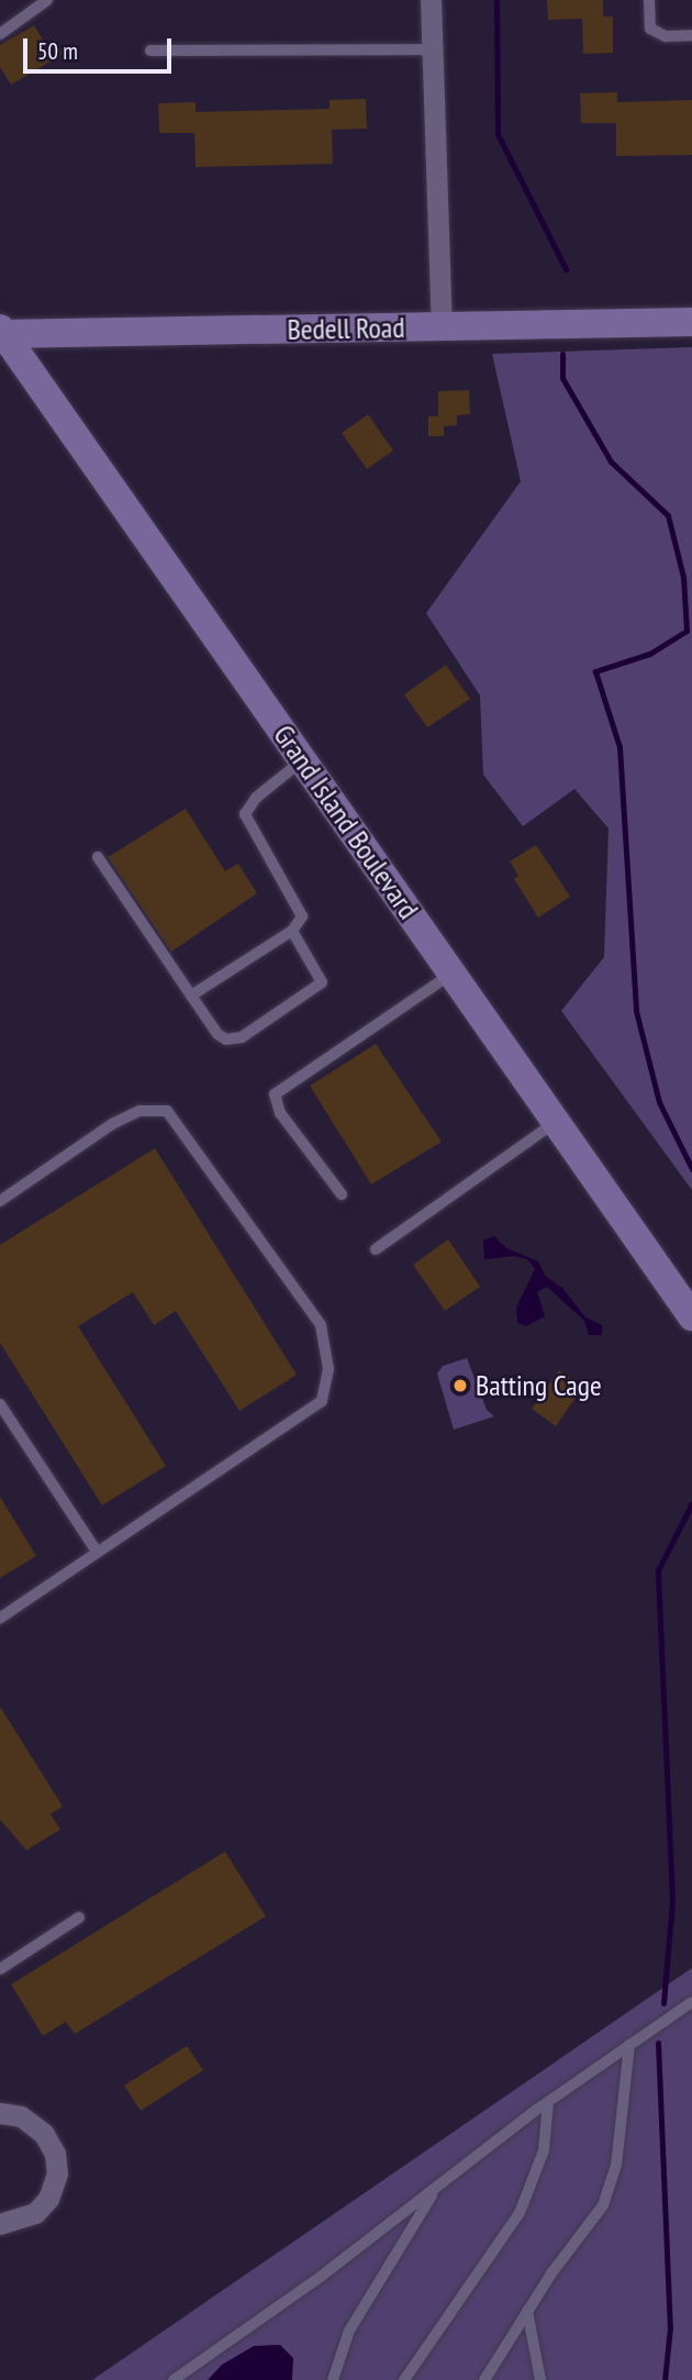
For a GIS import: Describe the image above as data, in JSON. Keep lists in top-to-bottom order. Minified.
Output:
{"streets":{"main road":["Bedell Road","Grand Island Boulevard"]},"crossings":[["Bedell Road","Grand Island Boulevard"]],"places":["Batting Cage"],"scale_bar":"50 m"}
